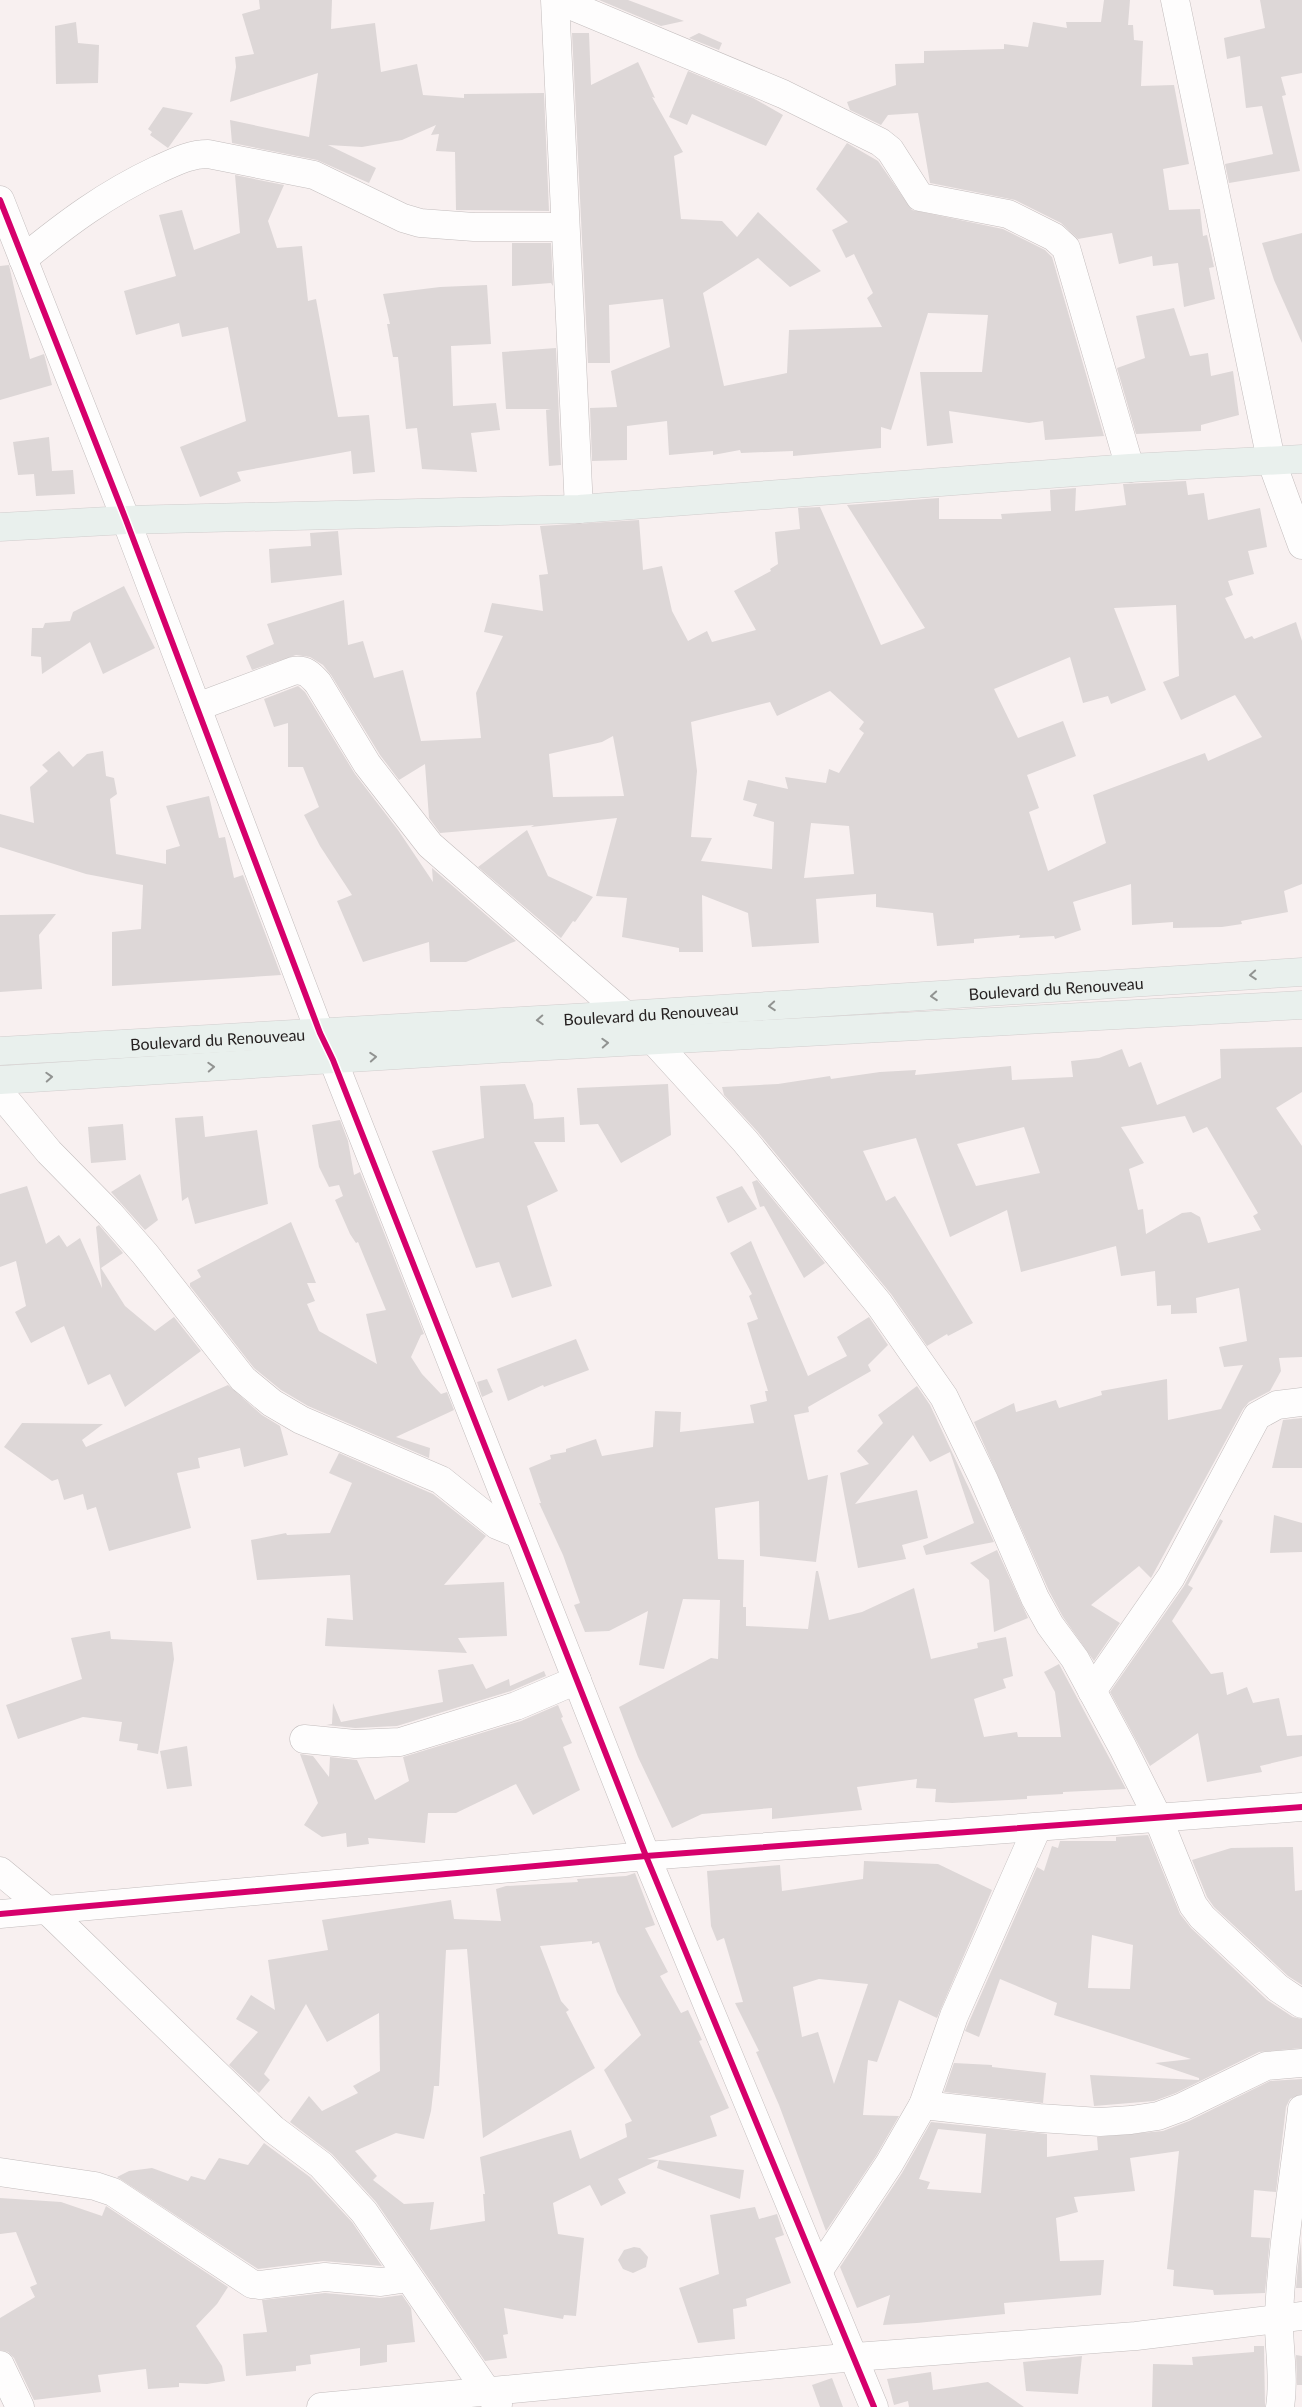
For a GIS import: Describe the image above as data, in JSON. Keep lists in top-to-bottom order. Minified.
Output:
{"streets":{"main road":["Boulevard du Renouveau"]}}
